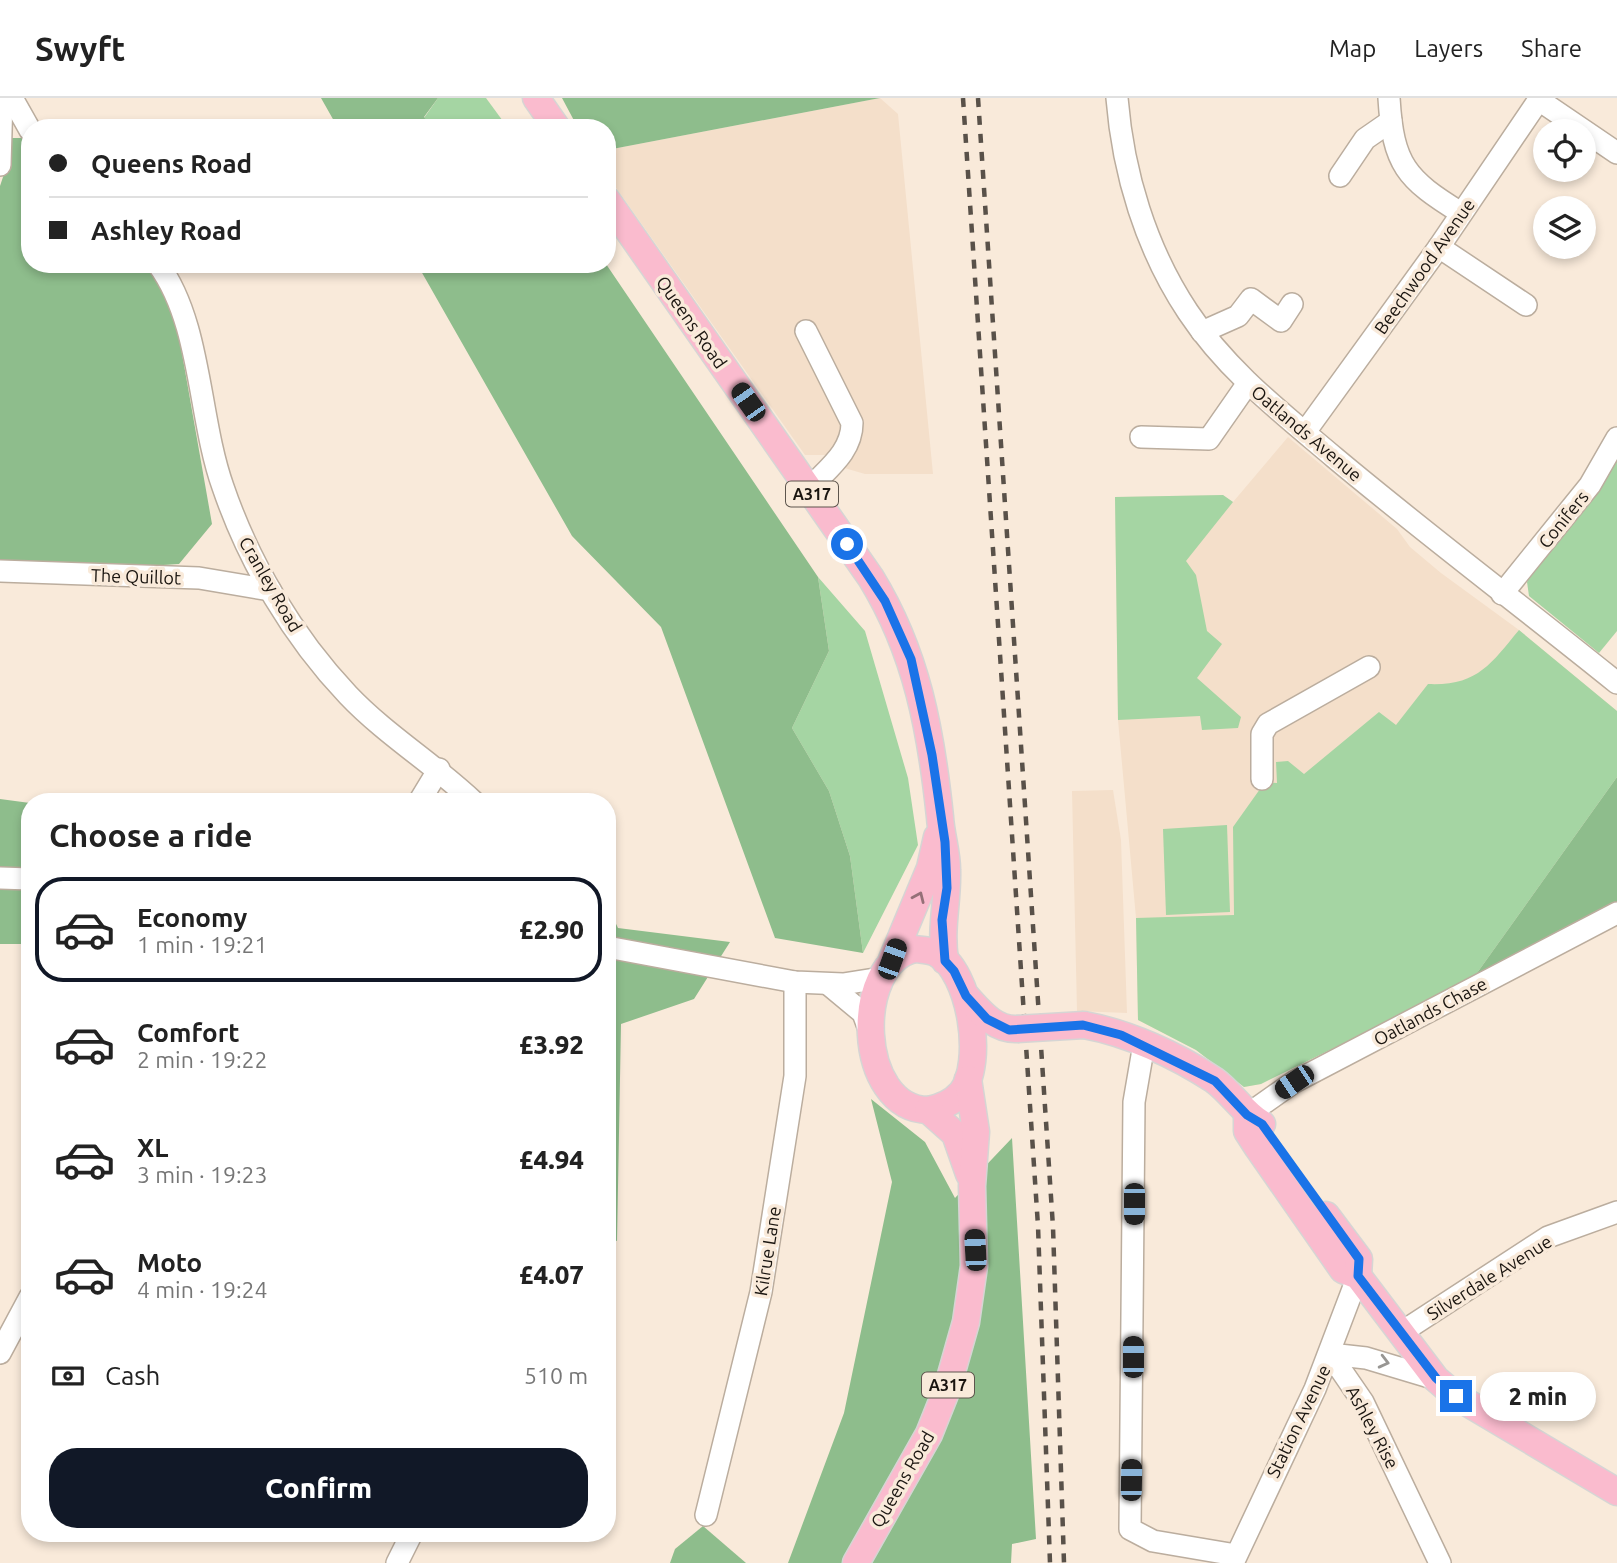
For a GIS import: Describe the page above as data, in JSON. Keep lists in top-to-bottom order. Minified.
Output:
{"streets":{"main road":["Queens Road","A317"],"street":["Beechwood Avenue","Oatlands Avenue","Conifers","The Quillot","Cranley Road","Oatlands Chase","Kilrue Lane","Silverdale Avenue","Station Avenue","Ashley Rise"]},"crossings":[["Beechwood Avenue","Oatlands Avenue"],["Oatlands Avenue","Conifers"],["The Quillot","Cranley Road"],["Station Avenue","Ashley Rise"]],"page":{"header":"Swyft","nav":["Map","Layers","Share"],"banner":["Queens Road","Ashley Road"],"heading":"Choose a ride","list":[{"name":"Economy","note":"1 min · 19:21","value":"£2.90"},{"name":"Comfort","note":"2 min · 19:22","value":"£3.92"},{"name":"XL","note":"3 min · 19:23","value":"£4.94"},{"name":"Moto","note":"4 min · 19:24","value":"£4.07"}],"pay":["Cash","510 m"],"bubble":"2 min","buttons":"Confirm"}}
